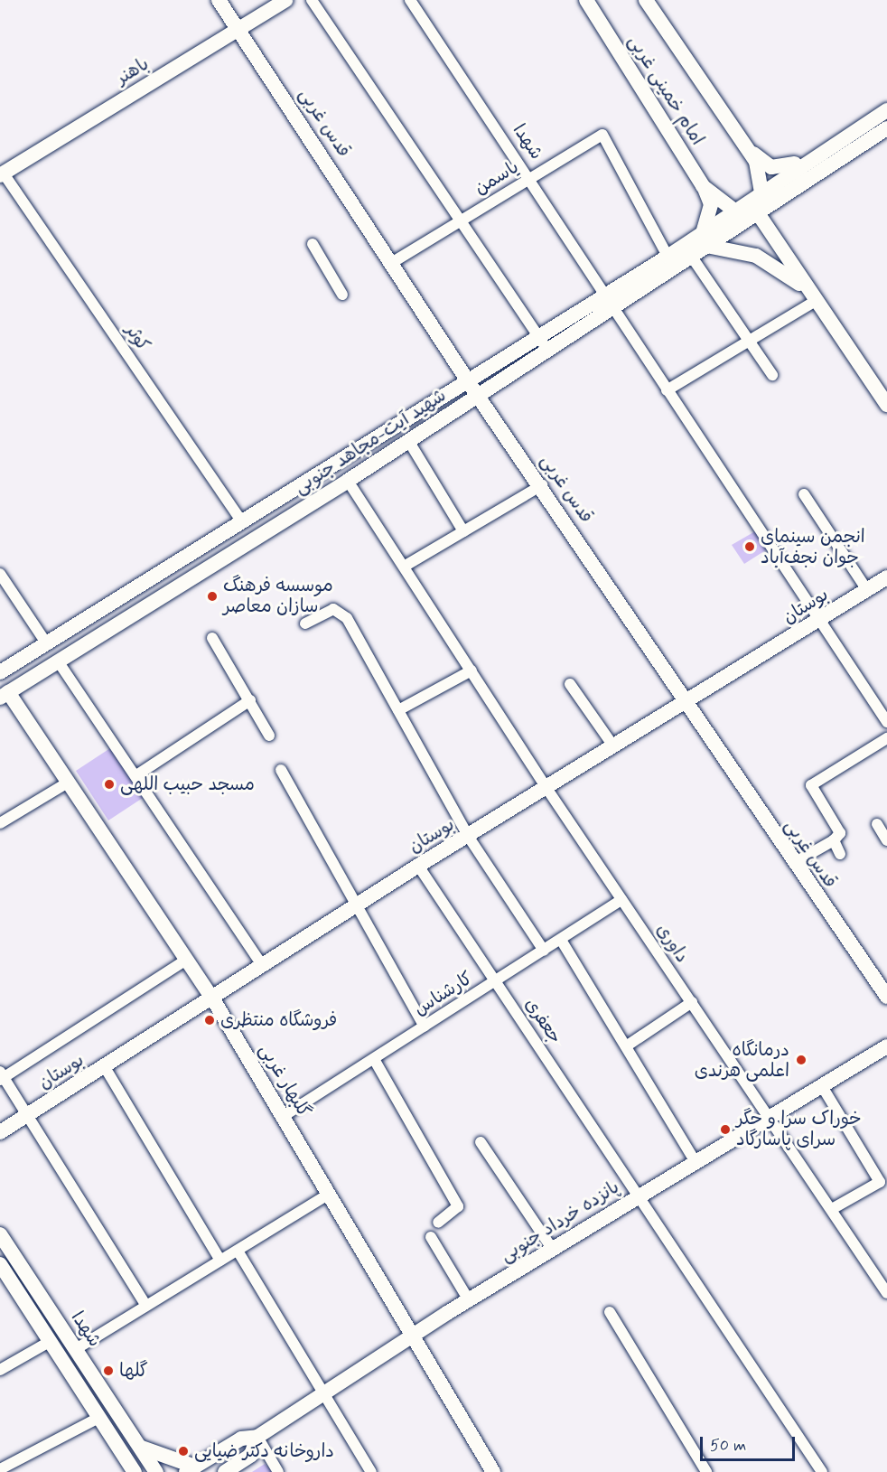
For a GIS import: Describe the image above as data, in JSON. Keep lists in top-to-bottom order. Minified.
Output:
{"streets":{"street":["باهنر","امام خمینی غربی","قدس غربی","شهدا","یاسمن","کوثر","شهید آیت-مجاهد جنوبی","بوستان","داوری","کارشناس","جعفری","گلبهار غربی","پانزده خرداد جنوبی"]},"crossings":[["باهنر","قدس غربی"],["باهنر","کوثر"],["امام خمینی غربی","شهید آیت-مجاهد جنوبی"],["قدس غربی","یاسمن"],["قدس غربی","شهید آیت-مجاهد جنوبی"],["قدس غربی","بوستان"],["شهدا","یاسمن"],["شهدا","شهید آیت-مجاهد جنوبی"],["شهدا","بوستان"],["یاسمن","شهید آیت-مجاهد جنوبی"],["کوثر","شهید آیت-مجاهد جنوبی"],["شهید آیت-مجاهد جنوبی","داوری"],["شهید آیت-مجاهد جنوبی","گلبهار غربی"],["بوستان","داوری"],["بوستان","جعفری"],["بوستان","گلبهار غربی"],["داوری","کارشناس"],["داوری","پانزده خرداد جنوبی"],["کارشناس","جعفری"],["کارشناس","گلبهار غربی"],["جعفری","پانزده خرداد جنوبی"],["گلبهار غربی","پانزده خرداد جنوبی"]],"places":["انجمن سینمای جوان نجف‌آباد","موسسه فرهنگ سازان معاصر","مسجد حبیب اللهی","فروشگاه منتظری","درمانگاه اعلمی هرندی","خوراک سرا و جگر سرای پاسارگاد","گلها","داروخانه دکتر ضیایی"],"scale_bar":"50 m"}
